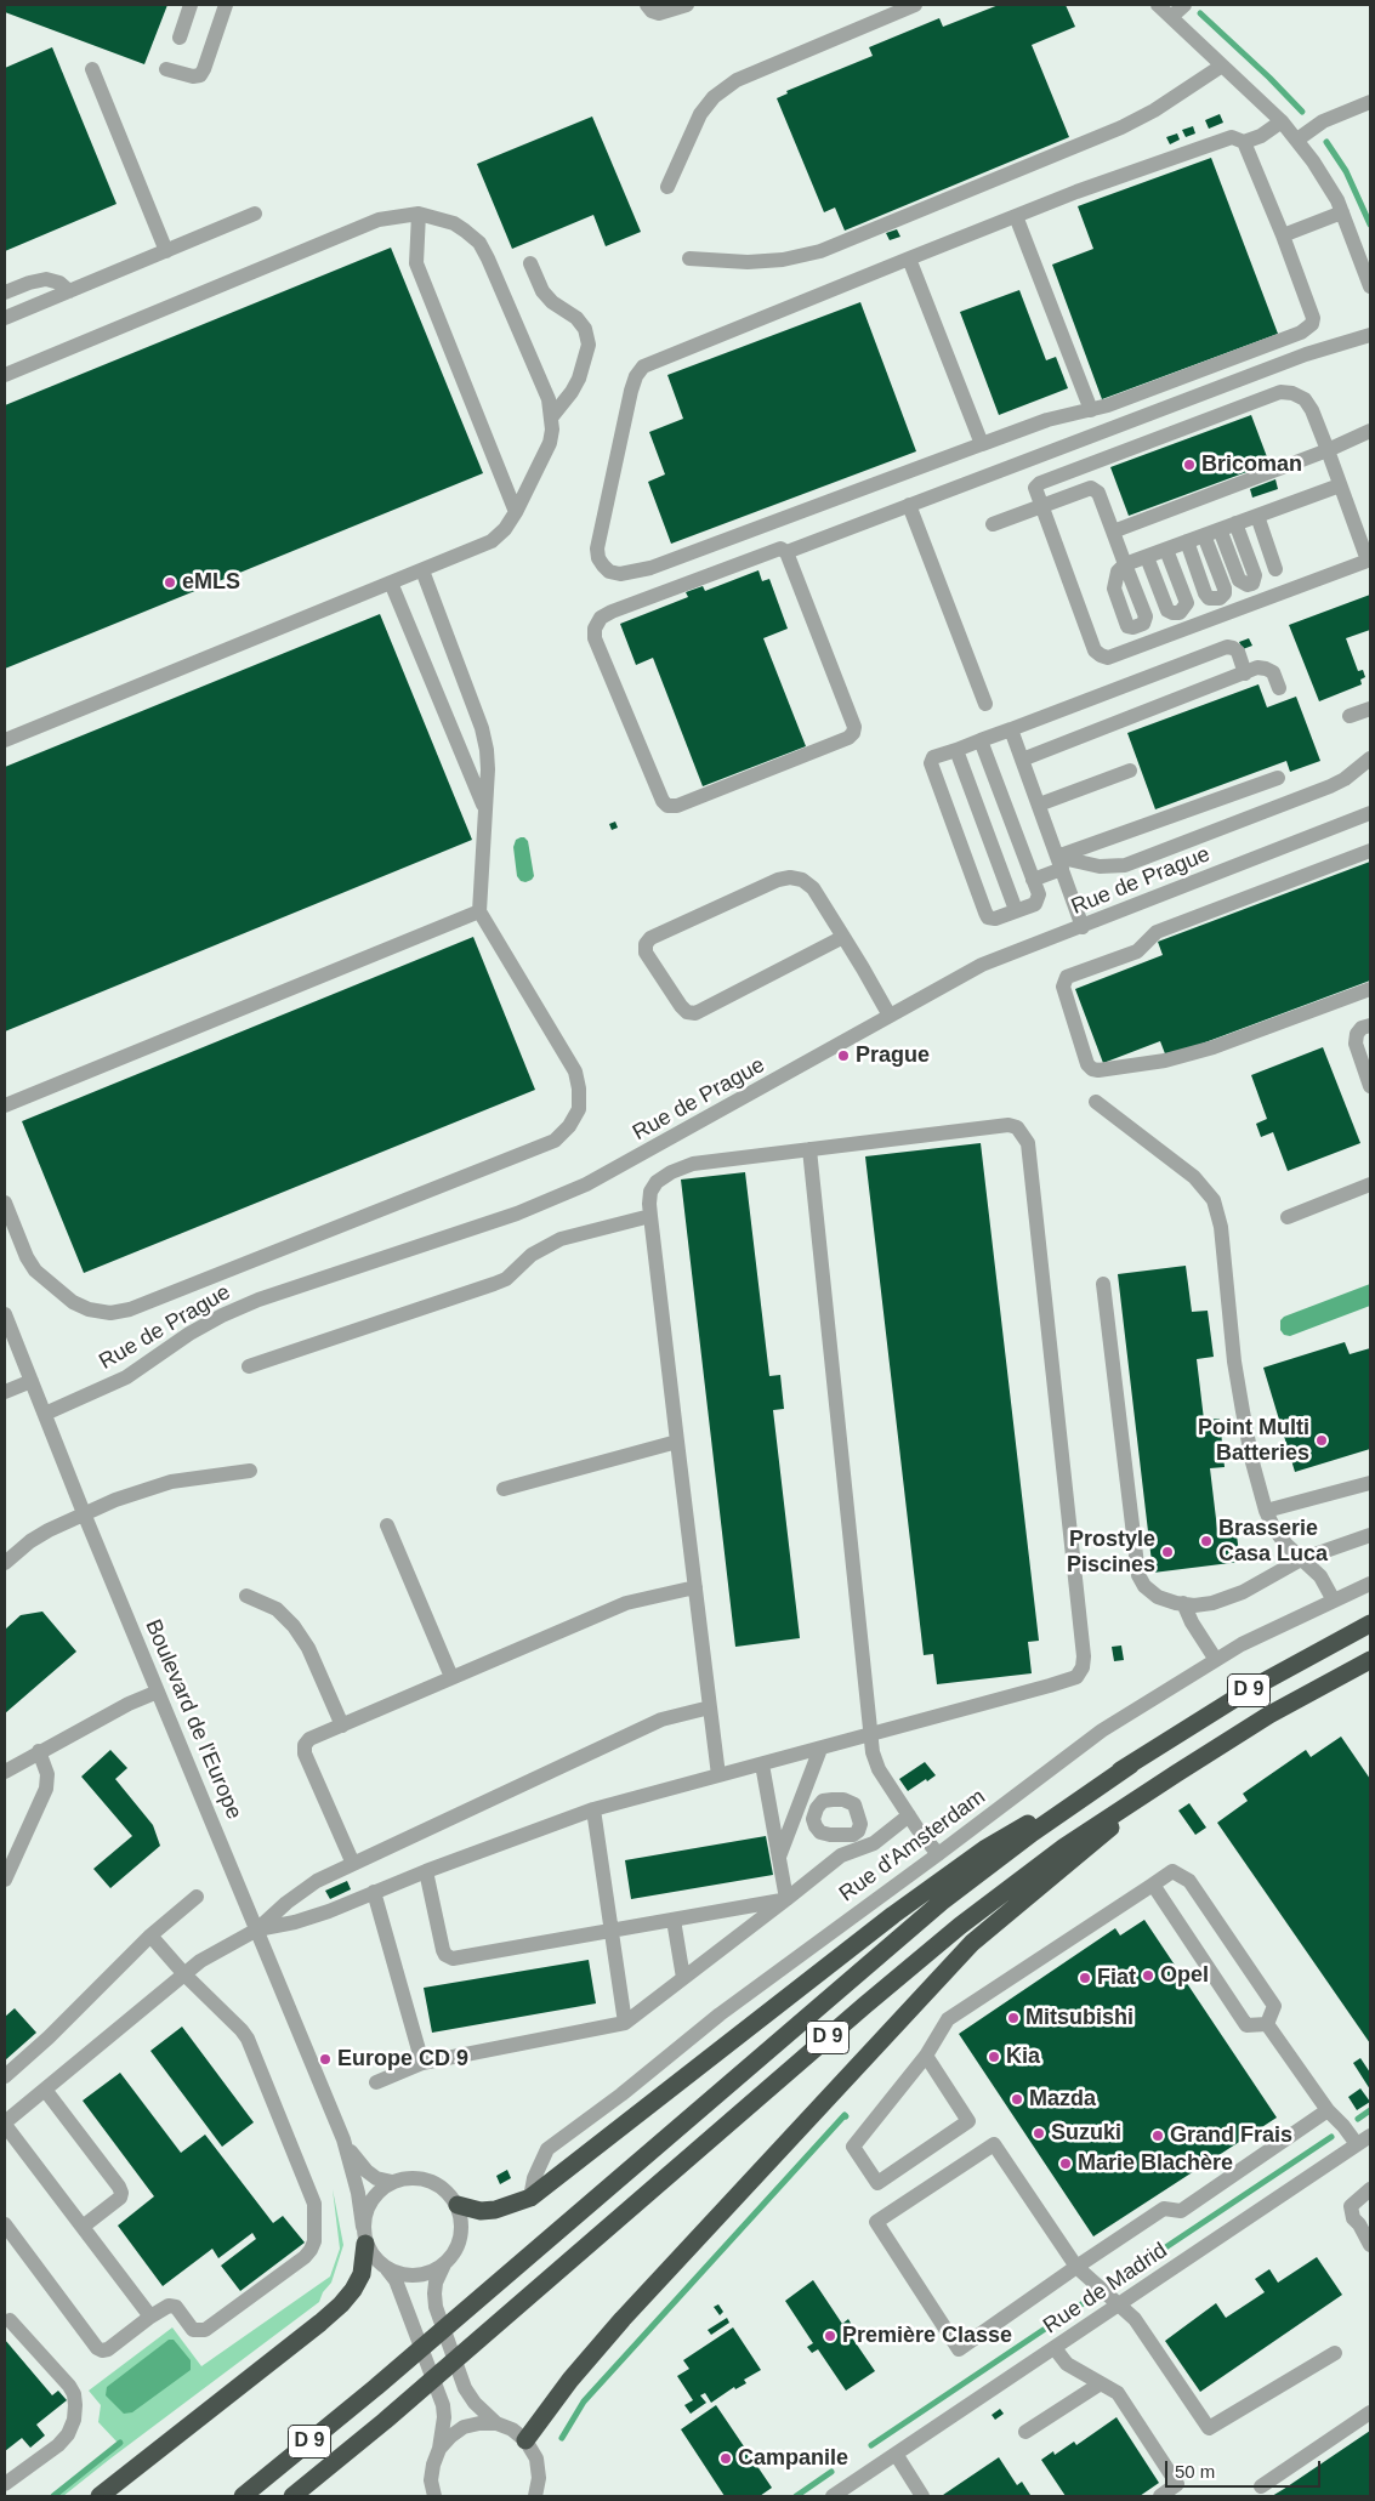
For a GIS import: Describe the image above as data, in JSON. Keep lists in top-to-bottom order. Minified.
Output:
{"streets":{"highway":["D 9"],"street":["Rue de Prague","Boulevard de l'Europe","Rue d'Amsterdam","Rue de Madrid"]},"crossings":[["Rue de Prague","Boulevard de l'Europe"]],"places":["Bricoman","eMLS","Prague","Point Multi Batteries","Brasserie Casa Luca","Prostyle Piscines","Opel","Fiat","Mitsubishi","Kia","Europe CD 9","Mazda","Suzuki","Grand Frais","Marie Blachère","Première Classe","Campanile"],"scale_bar":"50 m"}
